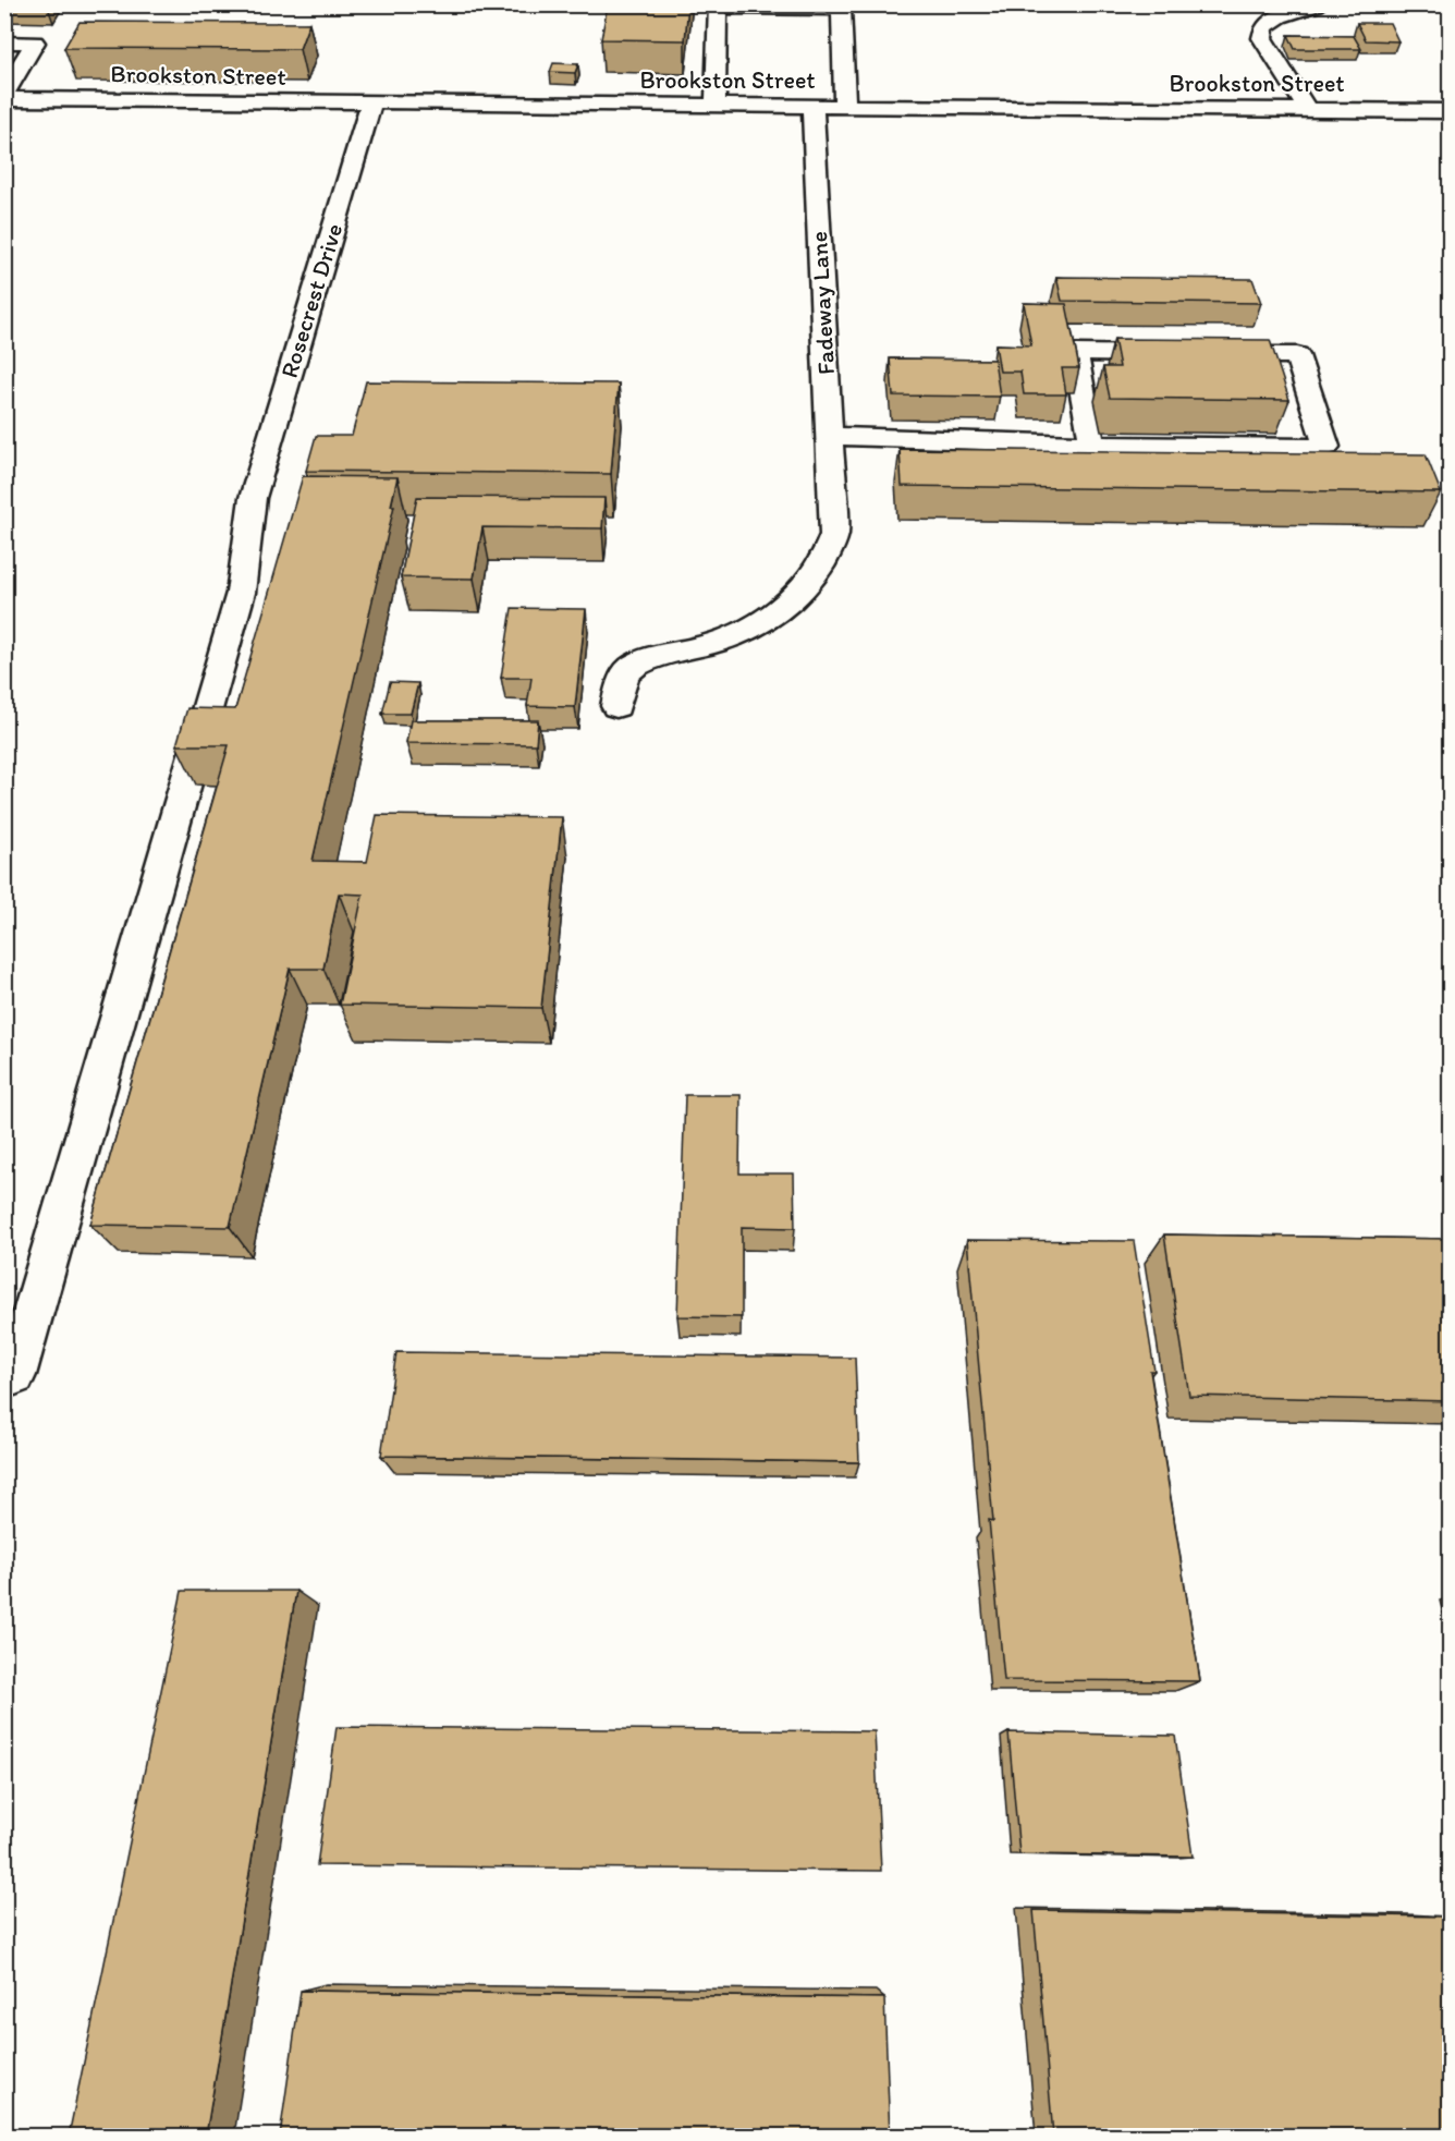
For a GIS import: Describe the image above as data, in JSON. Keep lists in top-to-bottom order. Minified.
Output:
{"streets":{"street":["Brookston Street","Rosecrest Drive","Fadeway Lane"]},"crossings":[["Brookston Street","Rosecrest Drive"],["Brookston Street","Fadeway Lane"]]}
